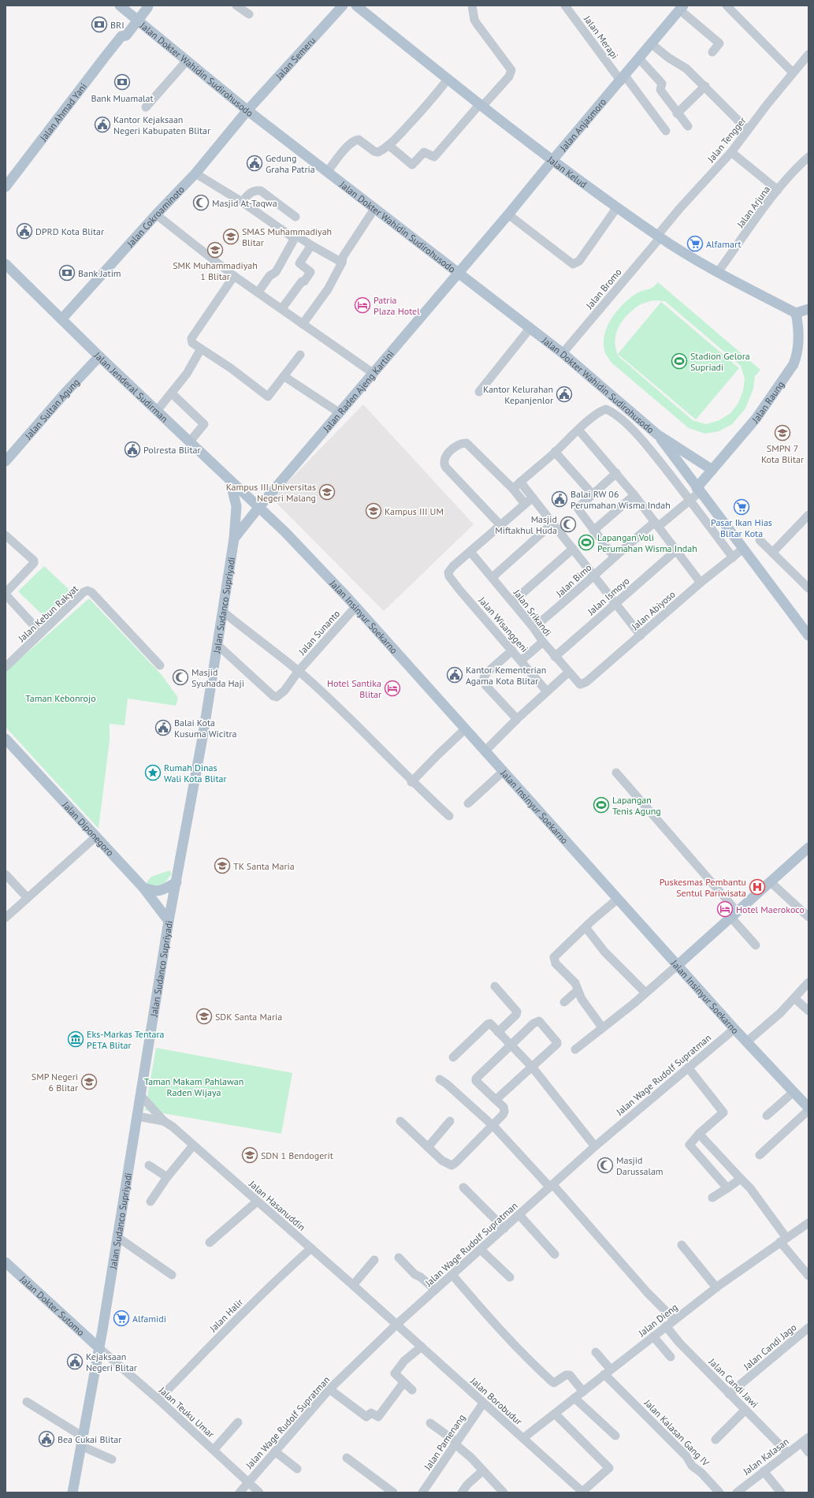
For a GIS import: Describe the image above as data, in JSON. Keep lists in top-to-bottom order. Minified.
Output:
{"streets":{"main road":["Jalan Semeru","Jalan Dokter Wahidin Sudirohusodo","Jalan Ahmad Yani","Jalan Anjasmoro","Jalan Kelud","Jalan Cokroaminoto","Jalan Jenderal Sudirman","Jalan Raden Ajeng Kartini","Jalan Raung","Jalan Sultan Agung","Jalan Sudanco Supriyadi","Jalan Insinyur Soekarno","Jalan Diponegoro","Jalan Dokter Sutomo"],"street":["Jalan Merapi","Jalan Tengger","Jalan Arjuna","Jalan Bromo","Jalan Bimo","Jalan Ismoyo","Jalan Abiyoso","Jalan Srikandi","Jalan Kebun Rakyat","Jalan Wisanggeni","Jalan Sunanto","Jalan Wage Rudolf Supratman","Jalan Hasanuddin","Jalan Halir","Jalan Dieng","Jalan Candi Jago","Jalan Candi Jawi","Jalan Borobudur","Jalan Teuku Umar","Jalan Kalasan Gang IV","Jalan Pamenang","Jalan Kalasan"]},"crossings":[["Jalan Merapi","Jalan Anjasmoro"],["Jalan Semeru","Jalan Dokter Wahidin Sudirohusodo"],["Jalan Semeru","Jalan Cokroaminoto"],["Jalan Dokter Wahidin Sudirohusodo","Jalan Ahmad Yani"],["Jalan Dokter Wahidin Sudirohusodo","Jalan Anjasmoro"],["Jalan Dokter Wahidin Sudirohusodo","Jalan Cokroaminoto"],["Jalan Dokter Wahidin Sudirohusodo","Jalan Bromo"],["Jalan Dokter Wahidin Sudirohusodo","Jalan Raden Ajeng Kartini"],["Jalan Dokter Wahidin Sudirohusodo","Jalan Raung"],["Jalan Dokter Wahidin Sudirohusodo","Jalan Bimo"],["Jalan Dokter Wahidin Sudirohusodo","Jalan Abiyoso"],["Jalan Anjasmoro","Jalan Kelud"],["Jalan Anjasmoro","Jalan Raden Ajeng Kartini"],["Jalan Tengger","Jalan Kelud"],["Jalan Tengger","Jalan Bromo"],["Jalan Kelud","Jalan Arjuna"],["Jalan Kelud","Jalan Bromo"],["Jalan Kelud","Jalan Raung"],["Jalan Cokroaminoto","Jalan Jenderal Sudirman"],["Jalan Jenderal Sudirman","Jalan Raden Ajeng Kartini"],["Jalan Jenderal Sudirman","Jalan Sultan Agung"],["Jalan Jenderal Sudirman","Jalan Sudanco Supriyadi"],["Jalan Jenderal Sudirman","Jalan Insinyur Soekarno"],["Jalan Raden Ajeng Kartini","Jalan Sudanco Supriyadi"],["Jalan Raden Ajeng Kartini","Jalan Insinyur Soekarno"],["Jalan Raung","Jalan Bimo"],["Jalan Bimo","Jalan Srikandi"],["Jalan Ismoyo","Jalan Srikandi"],["Jalan Sudanco Supriyadi","Jalan Insinyur Soekarno"],["Jalan Sudanco Supriyadi","Jalan Sunanto"],["Jalan Sudanco Supriyadi","Jalan Diponegoro"],["Jalan Sudanco Supriyadi","Jalan Hasanuddin"],["Jalan Sudanco Supriyadi","Jalan Dokter Sutomo"],["Jalan Sudanco Supriyadi","Jalan Teuku Umar"],["Jalan Abiyoso","Jalan Srikandi"],["Jalan Srikandi","Jalan Wisanggeni"],["Jalan Insinyur Soekarno","Jalan Sunanto"],["Jalan Insinyur Soekarno","Jalan Wage Rudolf Supratman"],["Jalan Wage Rudolf Supratman","Jalan Hasanuddin"],["Jalan Wage Rudolf Supratman","Jalan Borobudur"],["Jalan Wage Rudolf Supratman","Jalan Teuku Umar"],["Jalan Hasanuddin","Jalan Halir"],["Jalan Hasanuddin","Jalan Borobudur"],["Jalan Dokter Sutomo","Jalan Teuku Umar"],["Jalan Halir","Jalan Teuku Umar"],["Jalan Dieng","Jalan Candi Jawi"],["Jalan Dieng","Jalan Borobudur"],["Jalan Dieng","Jalan Kalasan Gang IV"],["Jalan Candi Jago","Jalan Candi Jawi"],["Jalan Candi Jawi","Jalan Kalasan"],["Jalan Borobudur","Jalan Pamenang"]],"parks":["Taman Kebonrojo","Taman Makam Pahlawan Raden Wijaya"],"places":{"bank":["BRI","Bank Muamalat","Bank Jatim"],"public building":["Kantor Kejaksaan Negeri Kabupaten Blitar","Gedung Graha Patria","DPRD Kota Blitar","Kantor Kelurahan Kepanjenlor","Polresta Blitar","Balai RW 06 Perumahan Wisma Indah","Kantor Kementerian Agama Kota Blitar","Balai Kota Kusuma Wicitra","Kejaksaan Negeri Blitar","Bea Cukai Blitar"],"mosque":["Masjid At-Taqwa","Masjid Miftakhul Huda","Masjid Syuhada Haji","Masjid Darussalam"],"school or university":["SMAS Muhammadiyah Blitar","SMK Muhammadiyah 1 Blitar","SMPN 7 Kota Blitar","Kampus III Universitas Negeri Malang","Kampus III UM","TK Santa Maria","SDK Santa Maria","SMP Negeri 6 Blitar","SDN 1 Bendogerit"],"supermarket":["Alfamart","Pasar Ikan Hias Blitar Kota","Alfamidi"],"hotel":["Patria Plaza Hotel","Hotel Santika Blitar","Hotel Maerokoco"],"sports":["Stadion Gelora Supriadi","Lapangan Voli Perumahan Wisma Indah","Lapangan Tenis Agung"],"place":["Rumah Dinas Wali Kota Blitar"],"hospital":["Puskesmas Pembantu Sentul Pariwisata"],"museum":["Eks-Markas Tentara PETA Blitar"]}}
